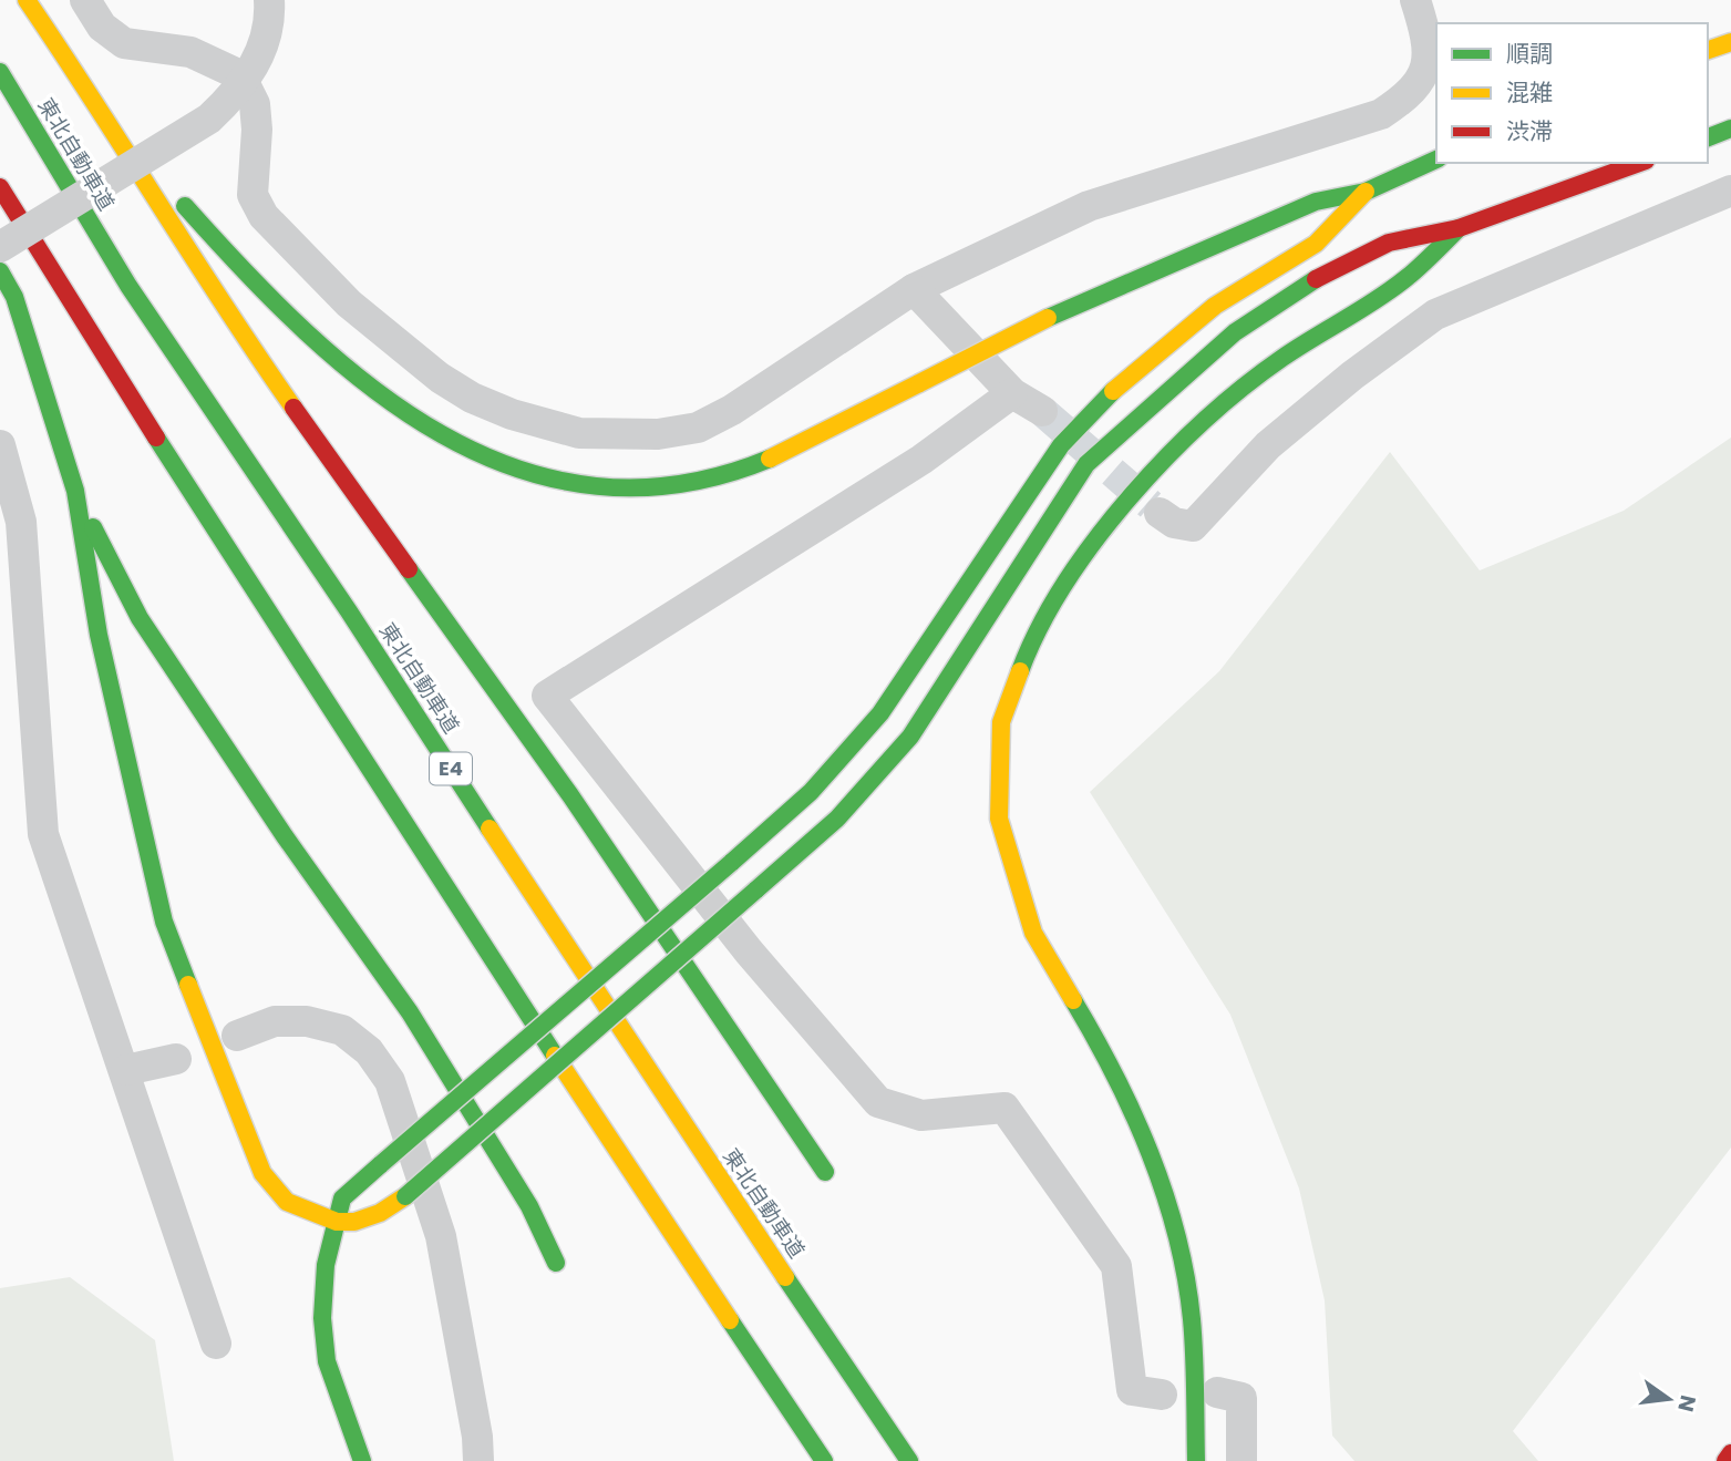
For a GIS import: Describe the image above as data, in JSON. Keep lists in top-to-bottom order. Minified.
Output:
{"streets":{"main road":["東北自動車道","E4"]},"legend":["順調","混雑","渋滞"],"north":"right"}
